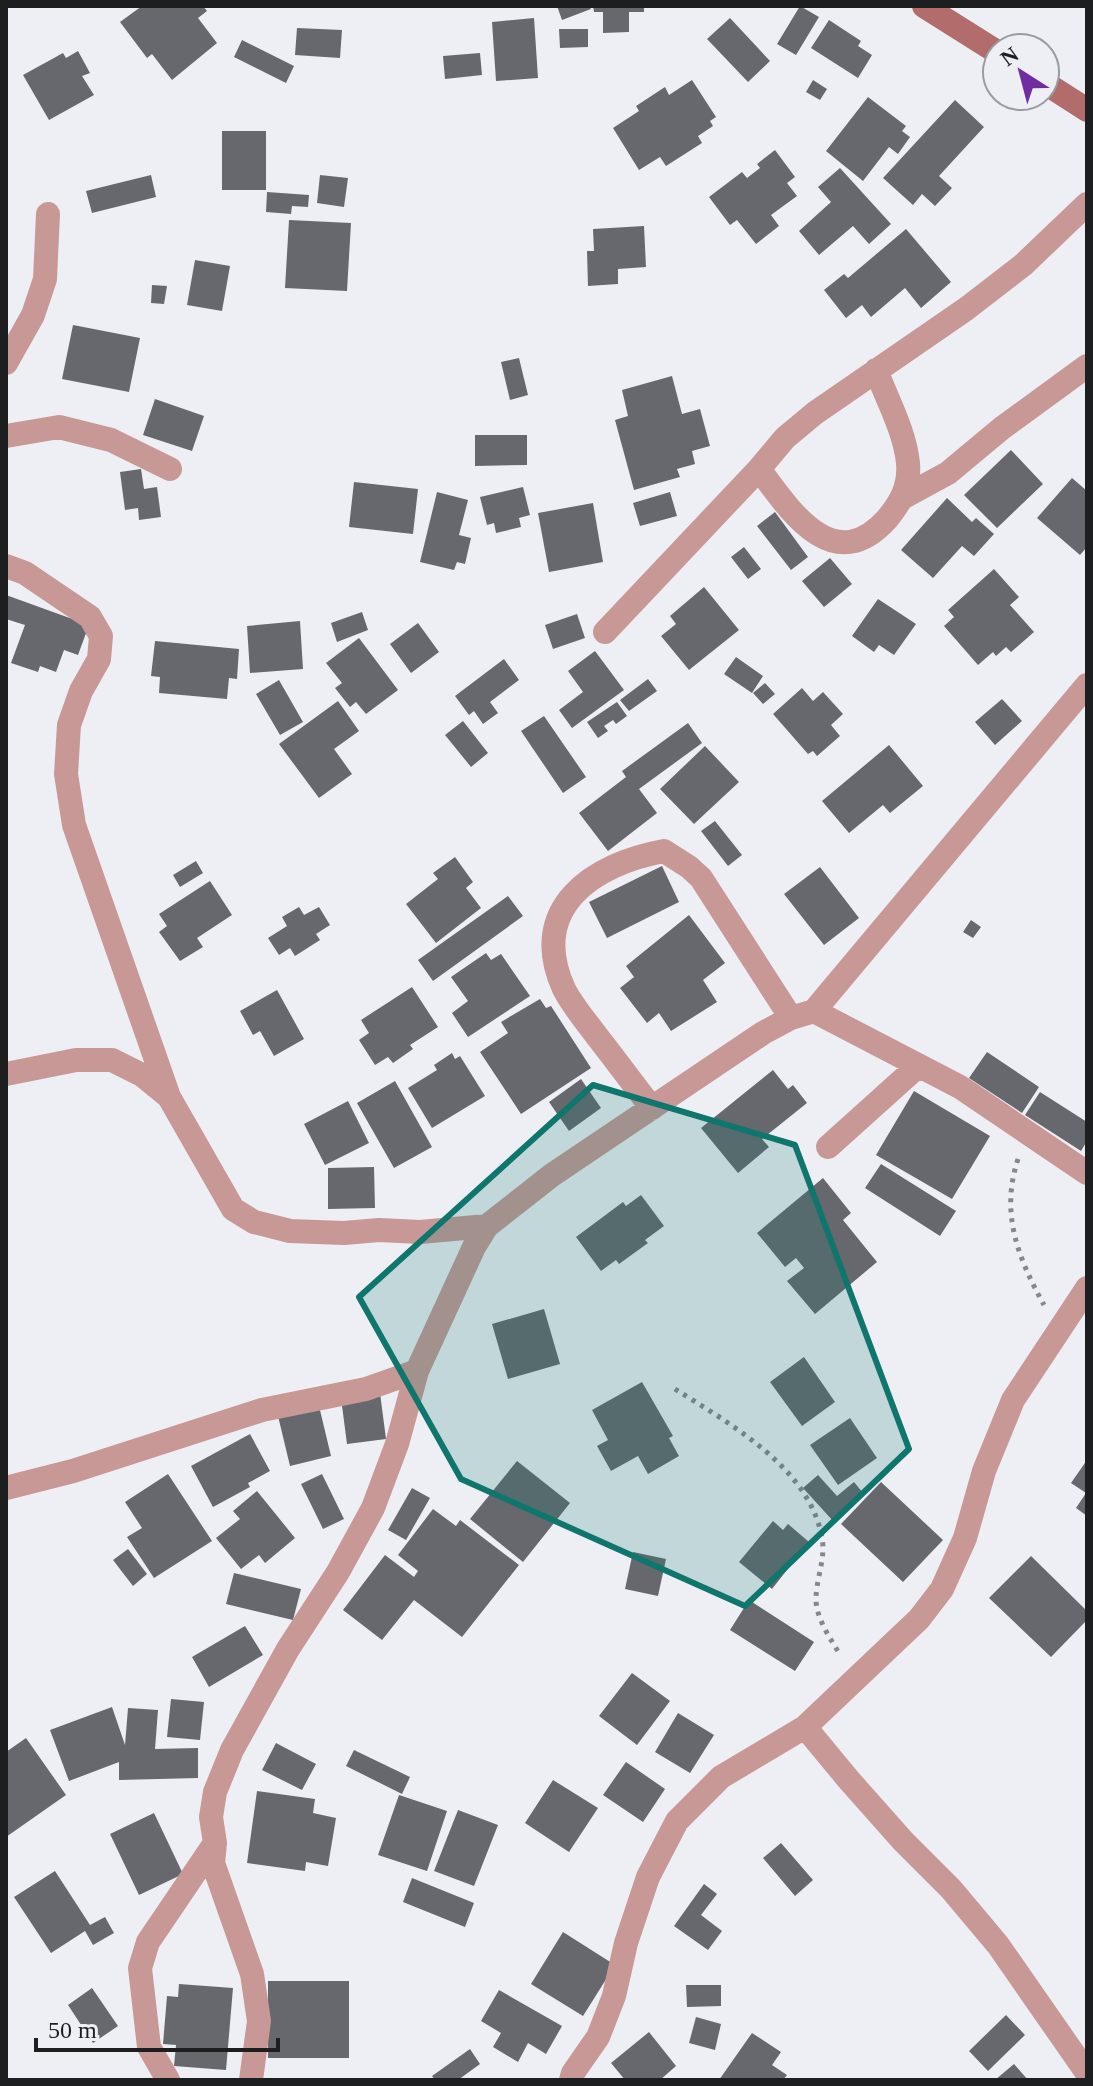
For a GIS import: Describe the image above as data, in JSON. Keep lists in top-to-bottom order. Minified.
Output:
{"scale_bar":"50 m","north":"top left"}
